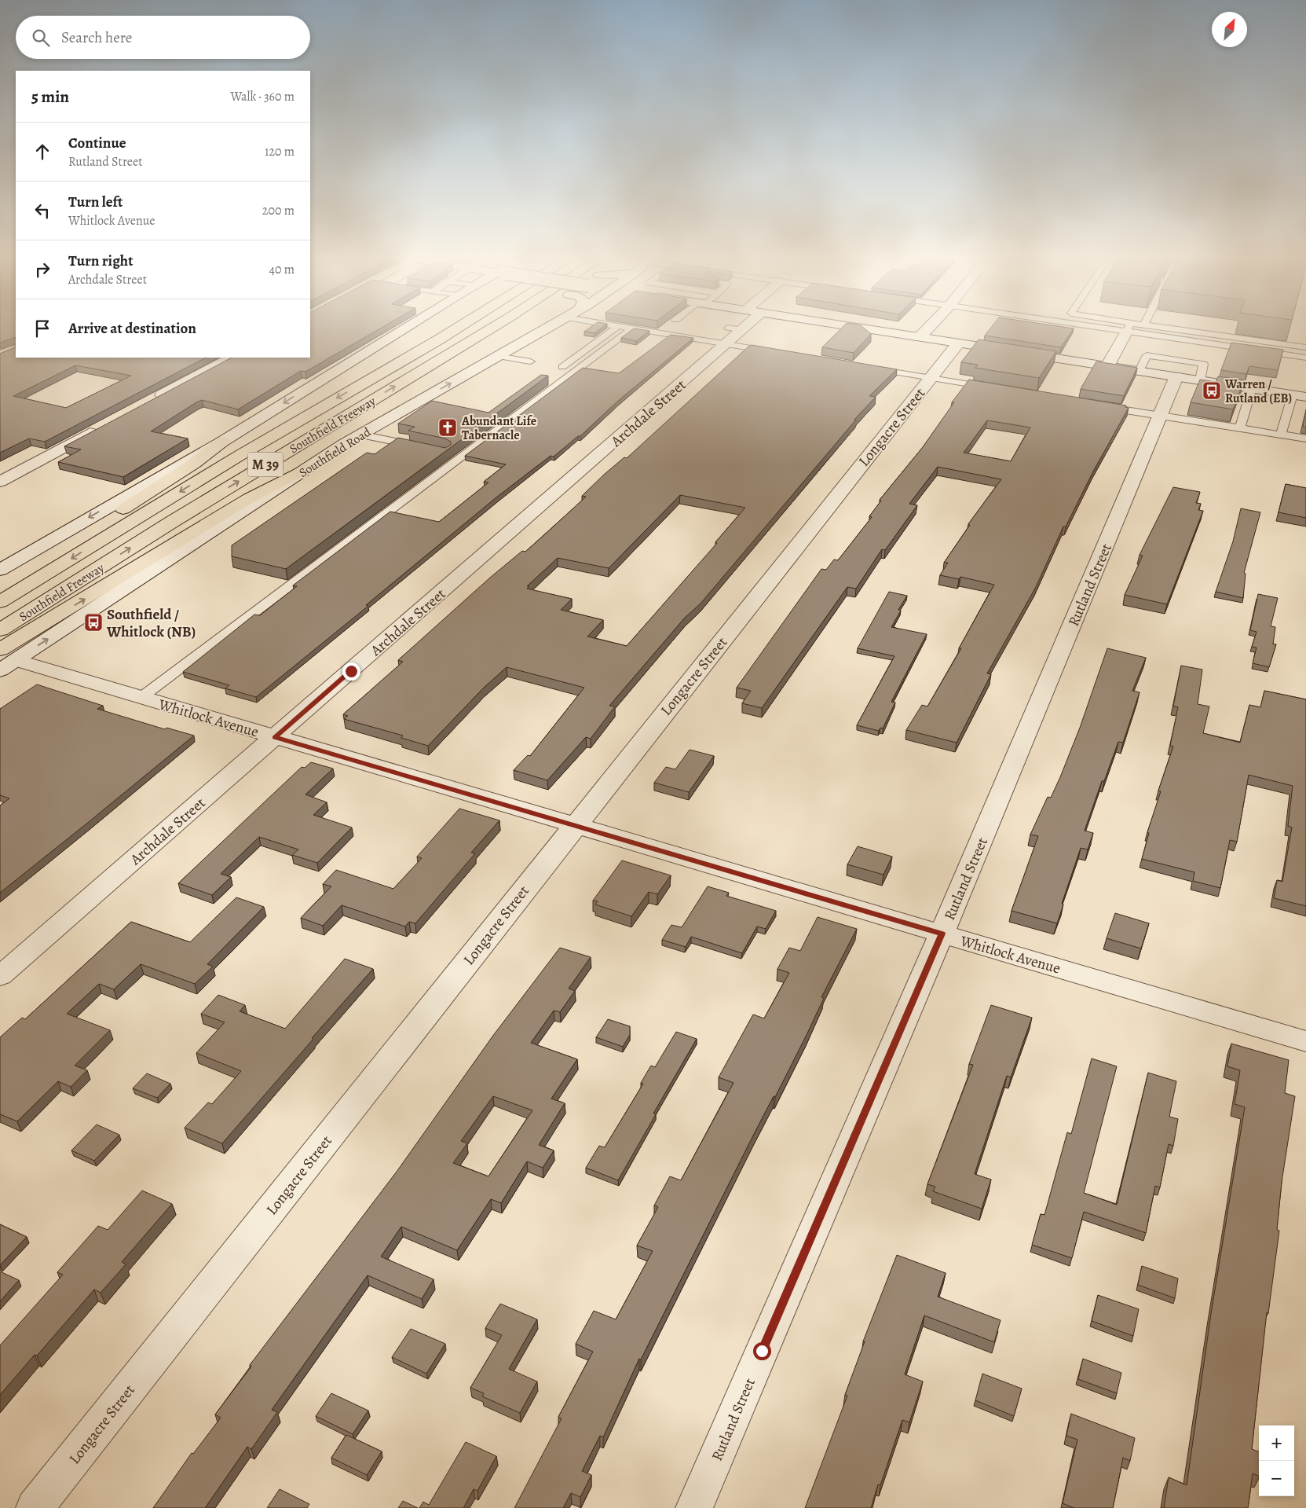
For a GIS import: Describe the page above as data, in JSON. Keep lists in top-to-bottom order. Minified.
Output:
{"streets":{"highway":["Southfield Freeway","M 39"],"street":["Archdale Street","Longacre Street","Southfield Road","Rutland Street","Whitlock Avenue"]},"crossings":[["Archdale Street","Whitlock Avenue"],["Longacre Street","Whitlock Avenue"],["Southfield Road","Whitlock Avenue"],["Rutland Street","Whitlock Avenue"]],"places":{"bus stop":["Warren / Rutland (EB)","Southfield / Whitlock (NB)"],"church":["Abundant Life Tabernacle"]},"north":"top right","page":{"search":"Search here","heading":["5 min","Walk · 360 m"],"list":[["Continue","Rutland Street","120 m"],["Turn left","Whitlock Avenue","200 m"],["Turn right","Archdale Street","40 m"],"Arrive at destination"],"map_buttons":["+","−"]}}
